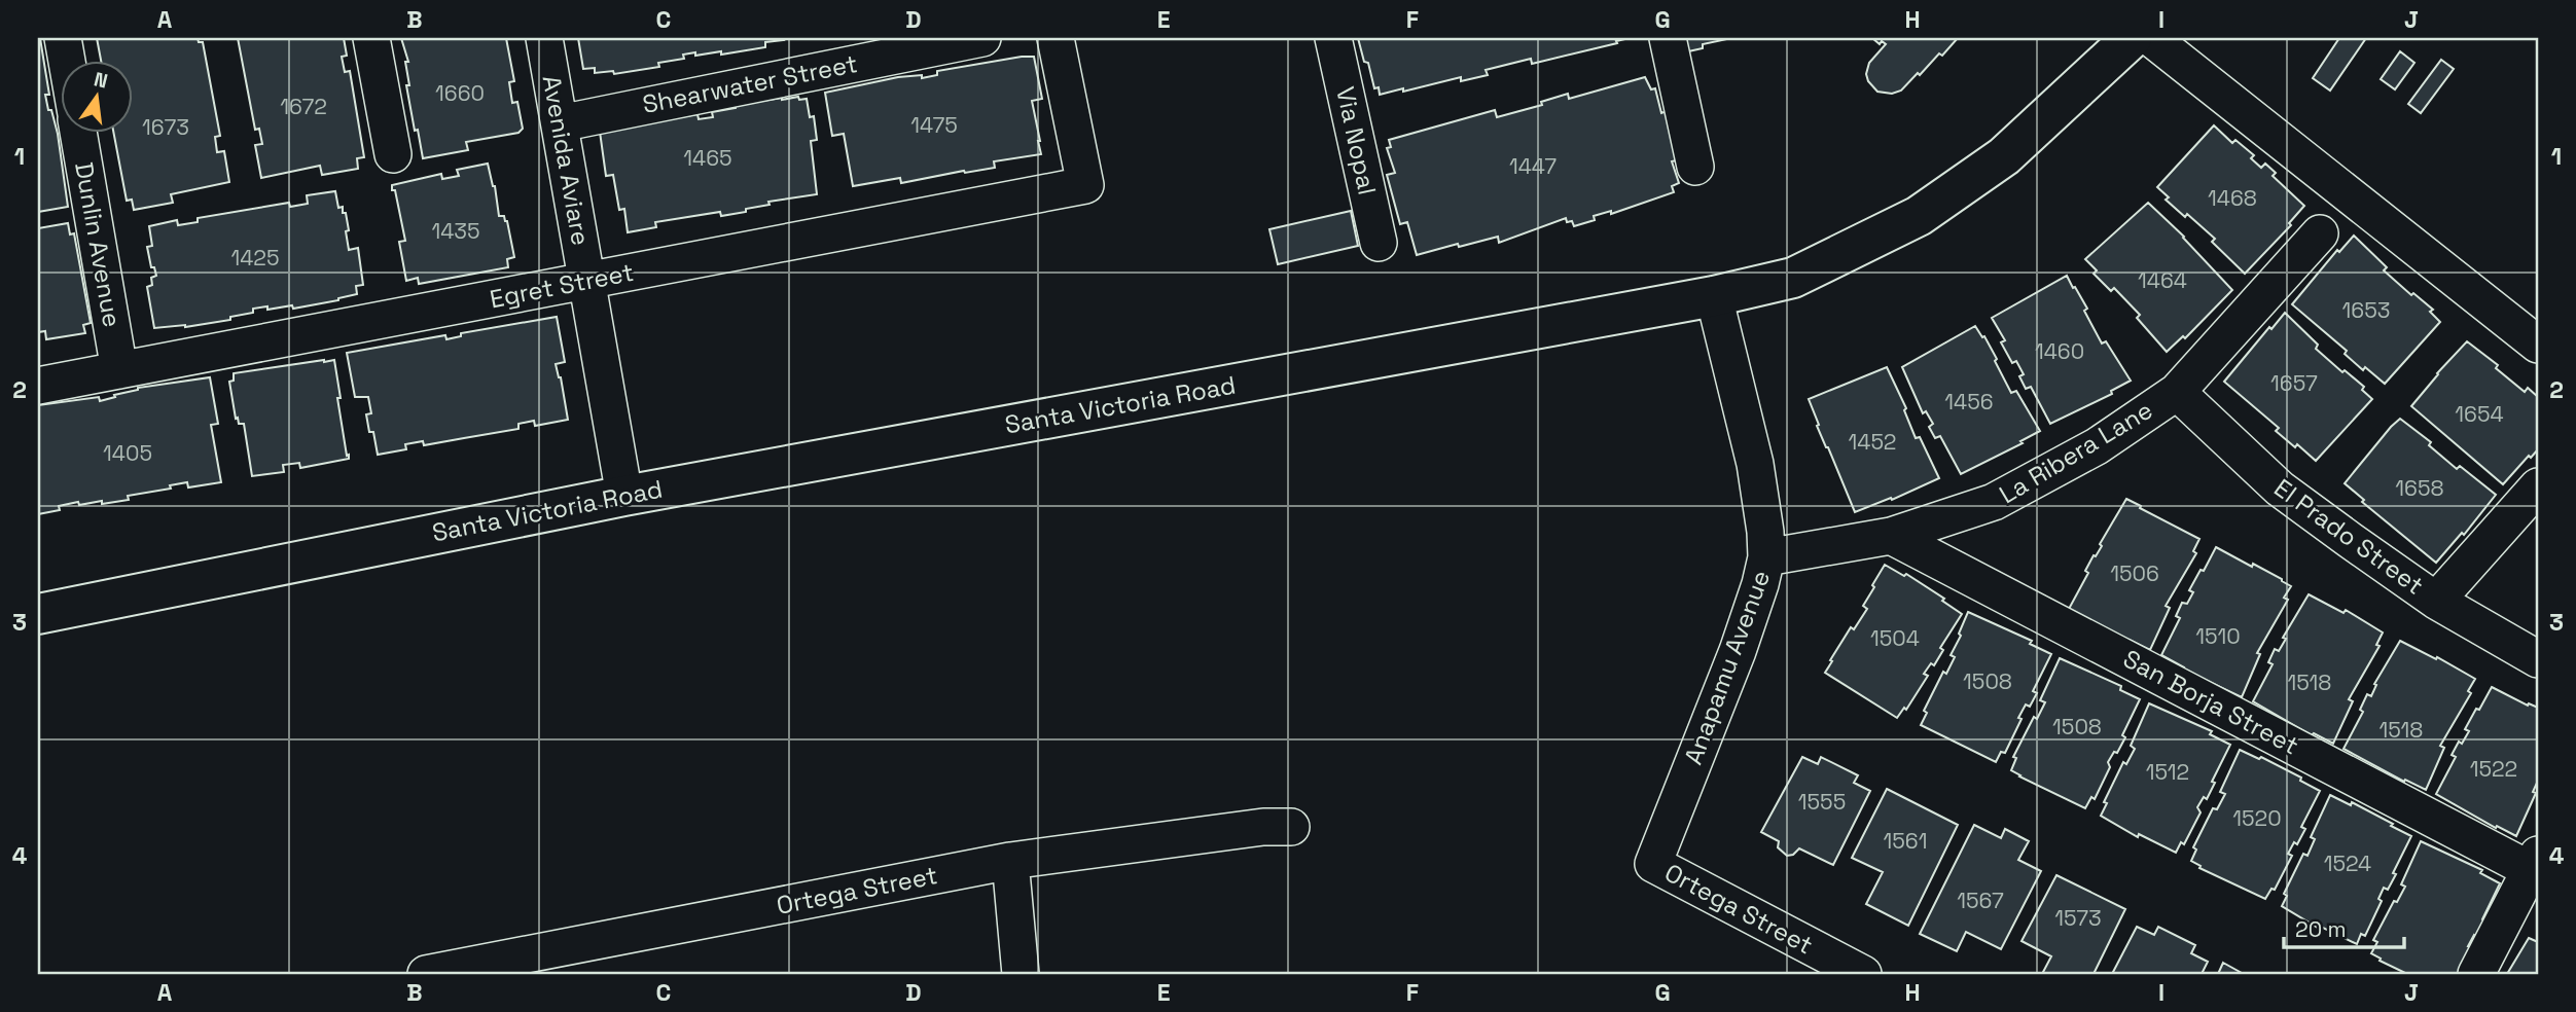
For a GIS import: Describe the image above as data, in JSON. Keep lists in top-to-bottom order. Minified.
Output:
{"streets":{"street":["Shearwater Street","Via Nopal","Avenida Aviare","Dunlin Avenue","Egret Street","Santa Victoria Road","La Ribera Lane","El Prado Street","Anapamu Avenue","San Borja Street","Ortega Street"]},"crossings":[["Shearwater Street","Avenida Aviare"],["Avenida Aviare","Egret Street"],["Avenida Aviare","Santa Victoria Road"],["Dunlin Avenue","Egret Street"],["Santa Victoria Road","Anapamu Avenue"],["La Ribera Lane","El Prado Street"],["La Ribera Lane","Anapamu Avenue"],["La Ribera Lane","San Borja Street"],["Anapamu Avenue","Ortega Street"]],"house_numbers":["1660","1672","1475","1673","1465","1447","1468","1435","1425","1464","1653","1460","1657","1456","1654","1452","1405","1658","1506","1510","1504","1508","1518","1508","1518","1522","1512","1555","1520","1561","1524","1567","1573"],"scale_bar":"20 m","north":"top","grid":{"columns":["A","B","C","D","E","F","G","H","I","J"],"rows":["1","2","3","4"]}}
